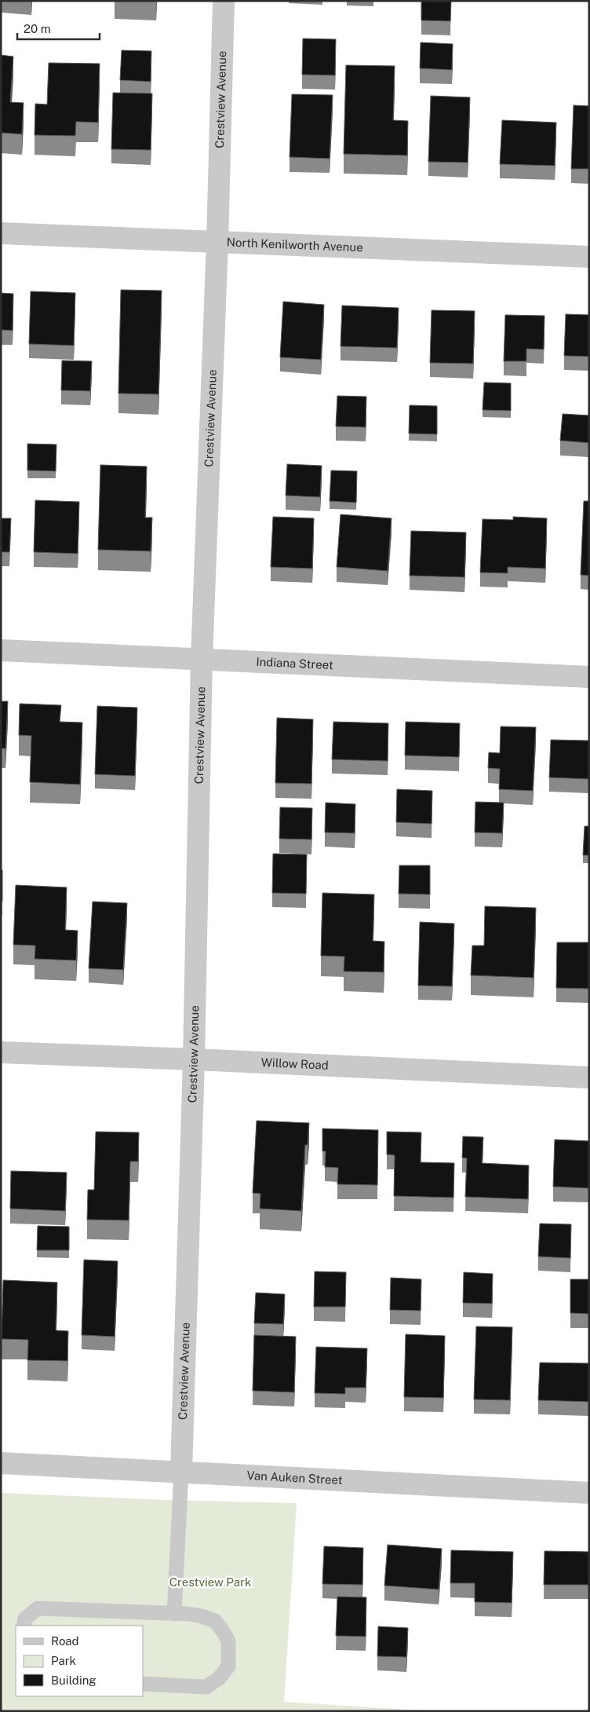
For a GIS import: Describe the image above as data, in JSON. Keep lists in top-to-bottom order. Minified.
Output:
{"streets":{"street":["Crestview Avenue","North Kenilworth Avenue","Indiana Street","Willow Road","Van Auken Street"]},"crossings":[["Crestview Avenue","North Kenilworth Avenue"],["Crestview Avenue","Indiana Street"],["Crestview Avenue","Willow Road"],["Crestview Avenue","Van Auken Street"]],"parks":["Crestview Park"],"legend":["Road","Park","Building"],"scale_bar":"20 m"}
